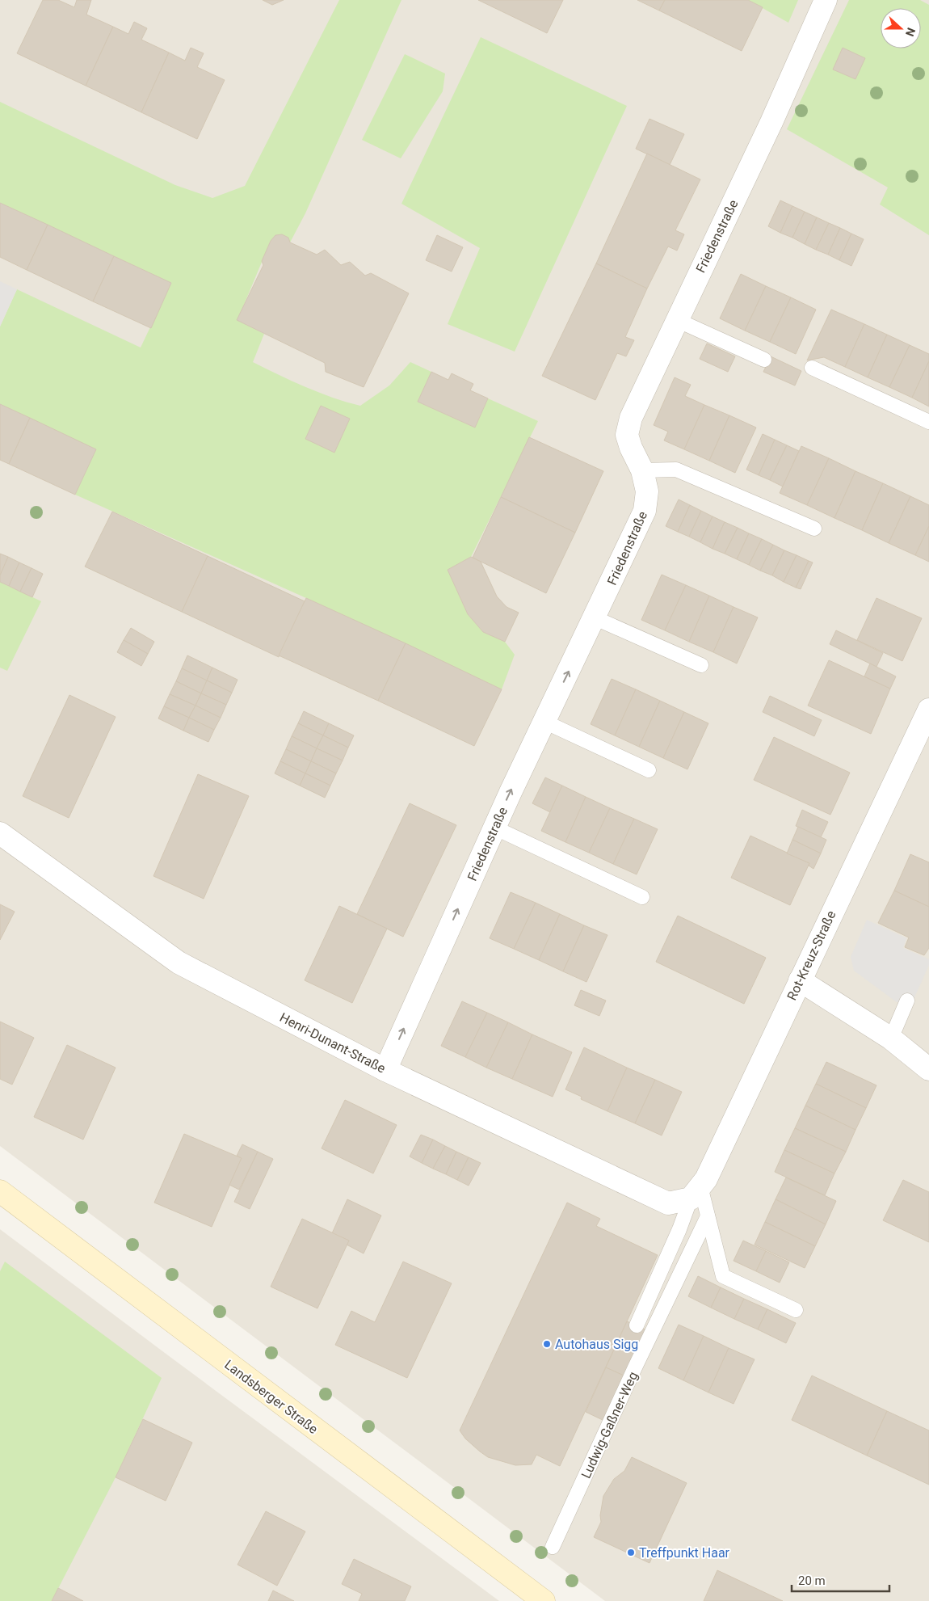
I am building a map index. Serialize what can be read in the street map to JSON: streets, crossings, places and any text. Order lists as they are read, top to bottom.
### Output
{
  "streets": {
    "main road": ["Landsberger Straße"],
    "street": ["Friedenstraße", "Rot-Kreuz-Straße", "Henri-Dunant-Straße"],
    "lane": ["Ludwig-Gaßner-Weg"]
  },
  "crossings": [
    ["Friedenstraße", "Henri-Dunant-Straße"],
    ["Rot-Kreuz-Straße", "Henri-Dunant-Straße"]
  ],
  "one_way": ["Friedenstraße"],
  "places": ["Autohaus Sigg", "Treffpunkt Haar"],
  "scale_bar": "20 m",
  "north": "right"
}
